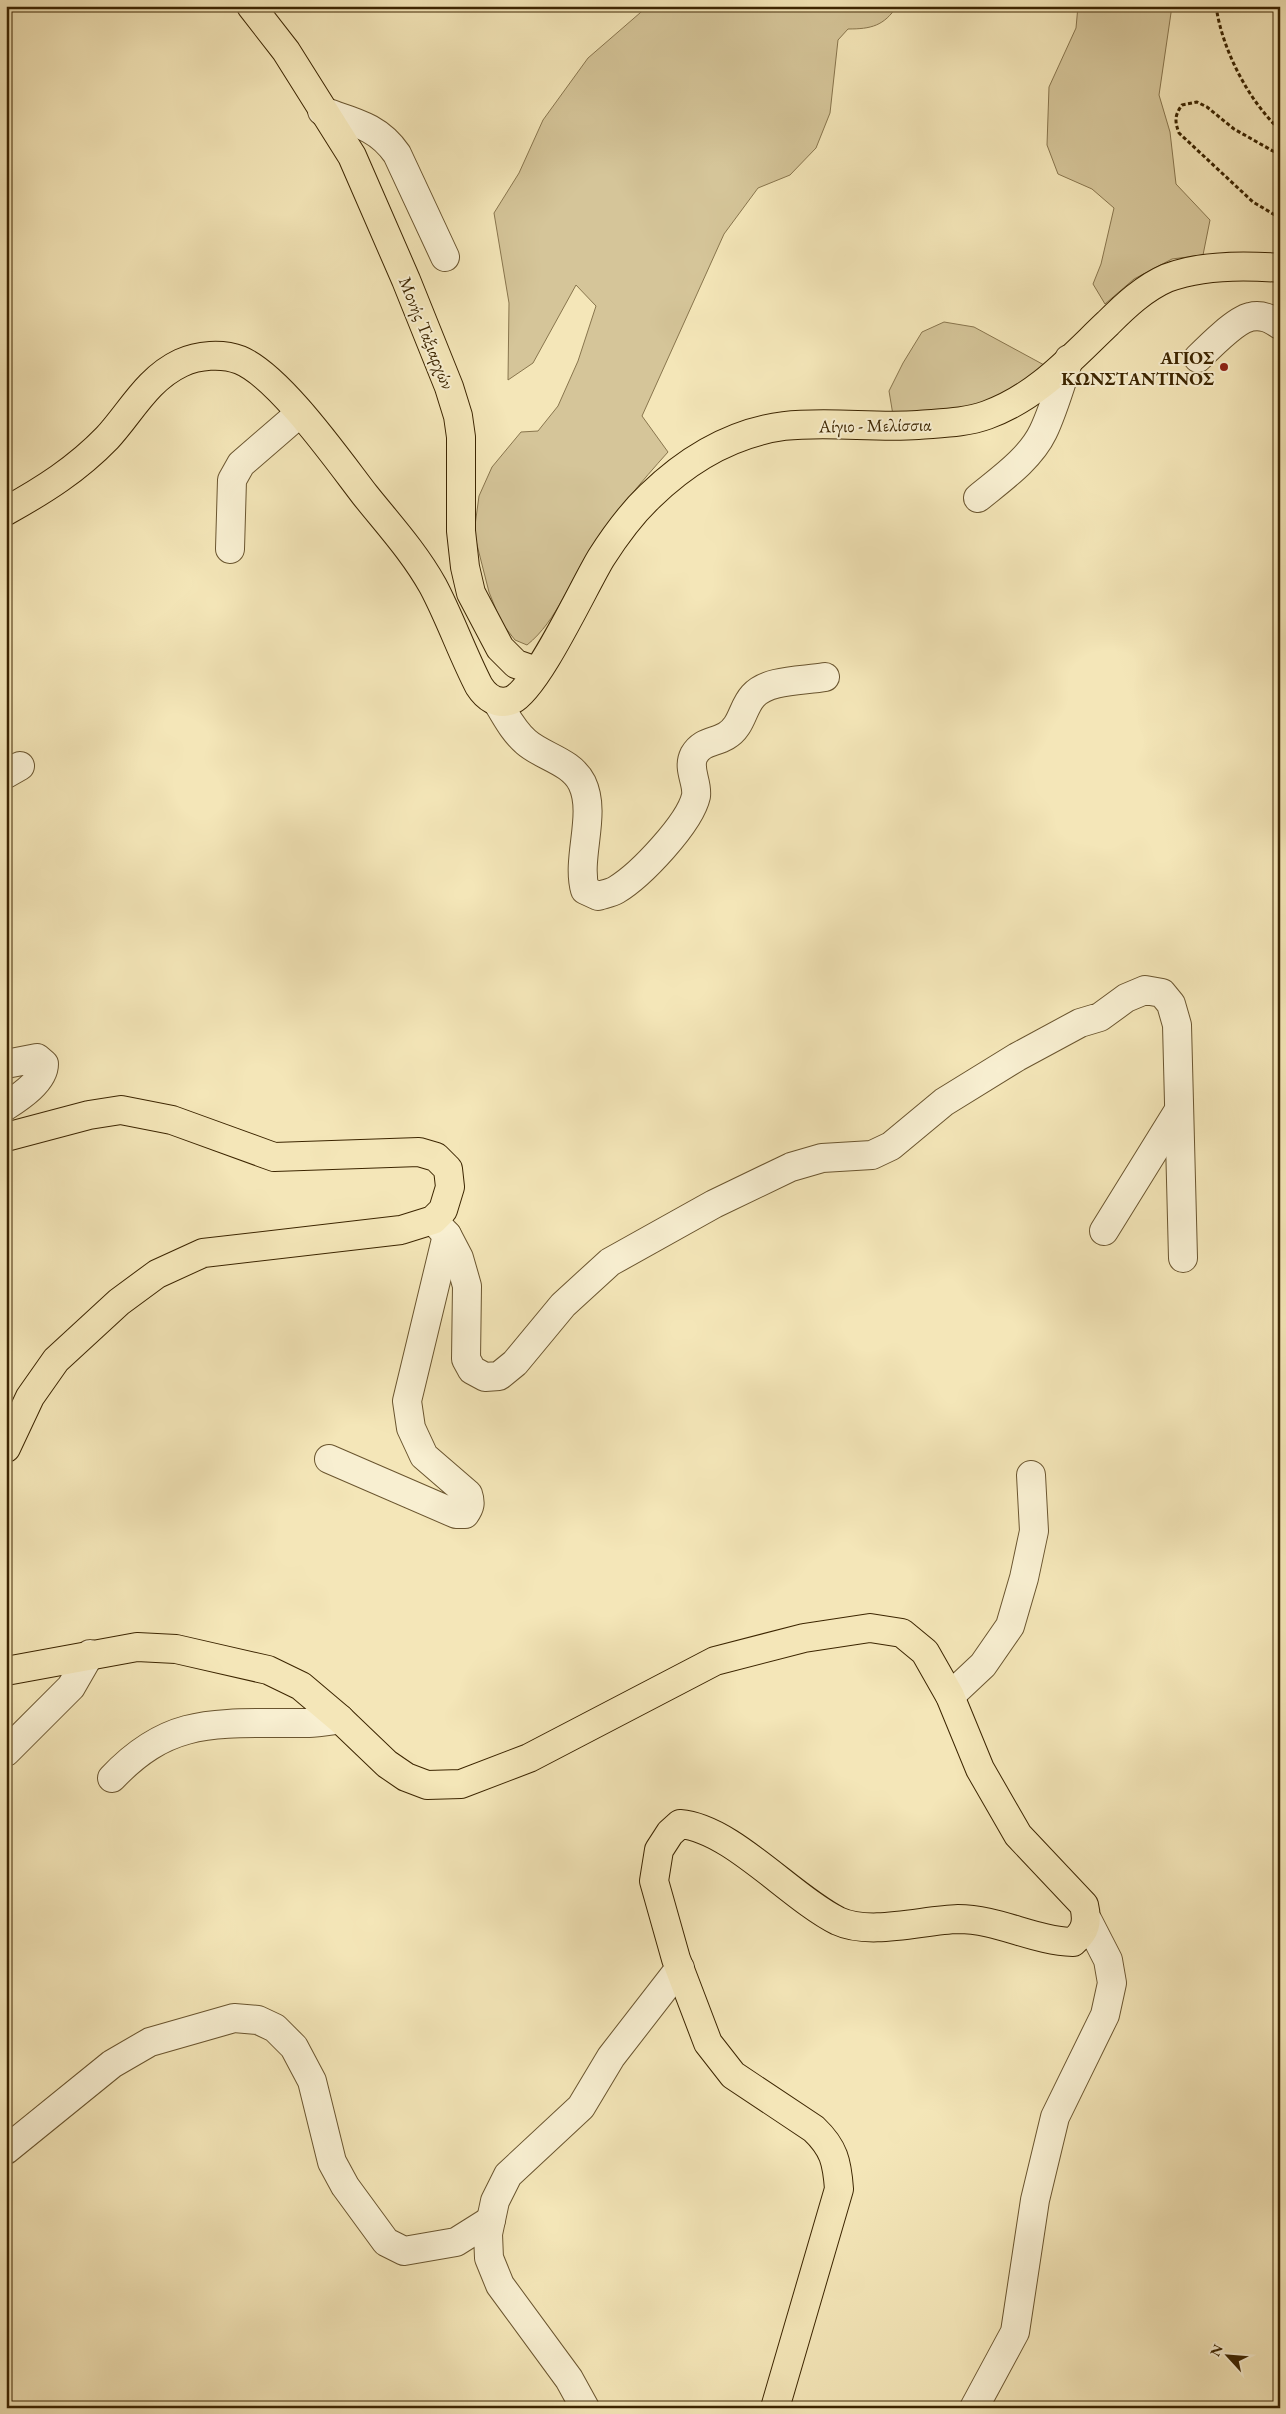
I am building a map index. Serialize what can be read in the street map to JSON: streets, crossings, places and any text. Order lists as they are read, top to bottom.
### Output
{
  "streets": {
    "main road": ["Μονής Ταξιαρχών", "Αίγιο - Μελίσσια"]
  },
  "crossings": [
    ["Μονής Ταξιαρχών", "Αίγιο - Μελίσσια"]
  ],
  "places": ["ΑΓΙΟΣ ΚΩΝΣΤΑΝΤΙΝΟΣ"],
  "north": "top left"
}
